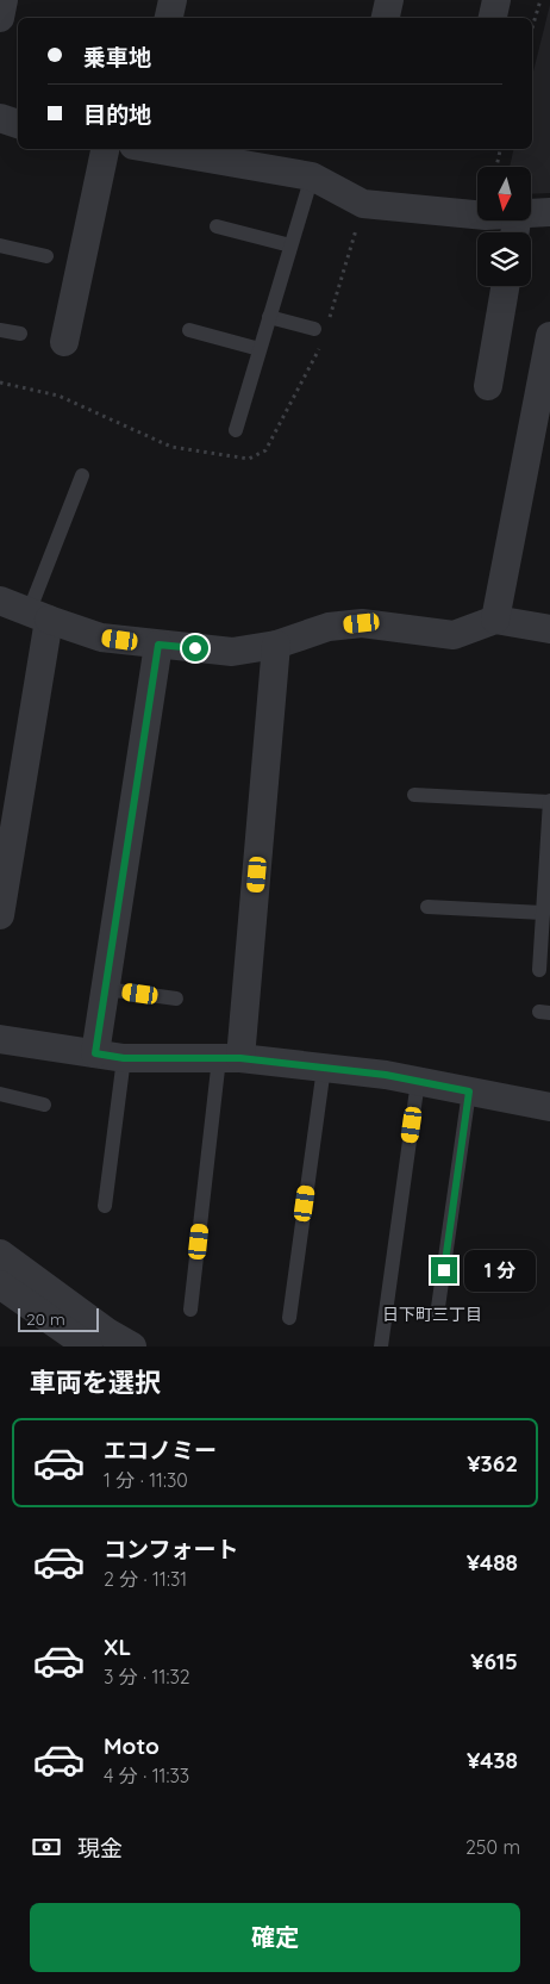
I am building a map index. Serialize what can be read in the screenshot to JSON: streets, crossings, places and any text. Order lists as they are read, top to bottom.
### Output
{
  "districts": ["日下町三丁目"],
  "scale_bar": "20 m",
  "north": "bottom",
  "page": {
    "banner": ["乗車地", "目的地"],
    "bubble": "1 分",
    "scale": "20 m",
    "heading": "車両を選択",
    "list": [
      {
        "name": "エコノミー",
        "note": "1 分 · 11:30",
        "value": "¥362"
      },
      {
        "name": "コンフォート",
        "note": "2 分 · 11:31",
        "value": "¥488"
      },
      {
        "name": "XL",
        "note": "3 分 · 11:32",
        "value": "¥615"
      },
      {
        "name": "Moto",
        "note": "4 分 · 11:33",
        "value": "¥438"
      }
    ],
    "pay": ["現金", "250 m"],
    "buttons": "確定"
  }
}
